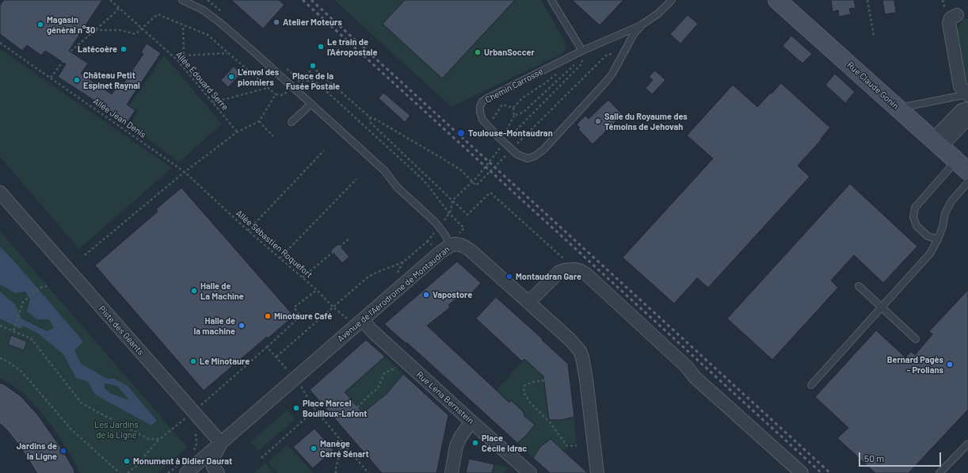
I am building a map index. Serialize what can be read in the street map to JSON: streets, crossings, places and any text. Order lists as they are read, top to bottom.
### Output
{
  "streets": {
    "street": [
      "Rue Claude Gonin",
      "Avenue de l'Aérodrome de Montaudran",
      "Piste des Géants",
      "Rue Léna Bernstein"
    ],
    "lane": ["Chemin Carrosse"],
    "path": ["Allée Édouard Serre", "Allée Jean Denis", "Allée Sébastien Roquefort"]
  },
  "crossings": [
    ["Allée Jean Denis", "Allée Sébastien Roquefort"],
    ["Allée Sébastien Roquefort", "Avenue de l'Aérodrome de Montaudran"],
    ["Allée Sébastien Roquefort", "Rue Léna Bernstein"],
    ["Avenue de l'Aérodrome de Montaudran", "Piste des Géants"],
    ["Avenue de l'Aérodrome de Montaudran", "Rue Léna Bernstein"]
  ],
  "parks": ["Les Jardins de la Ligne"],
  "places": [
    "Atelier Moteurs",
    "Magasin général n°30",
    "Le train de l'Aéropostale",
    "Latécoère",
    "UrbanSoccer",
    "Place de la Fusée Postale",
    "L'envol des pionniers",
    "Château Petit Espinet Raynal",
    "Salle du Royaume des Témoins de Jehovah",
    "Toulouse-Montaudran",
    "Montaudran Gare",
    "Halle de La Machine",
    "Vapostore",
    "Minotaure Café",
    "Halle de la machine",
    "Le Minotaure",
    "Bernard Pagès - Prolians",
    "Place Marcel Bouilloux-Lafont",
    "Place Cécile Idrac",
    "Manège Carré Sénart",
    "Jardins de la Ligne",
    "Monument à Didier Daurat"
  ],
  "scale_bar": "50 m"
}
